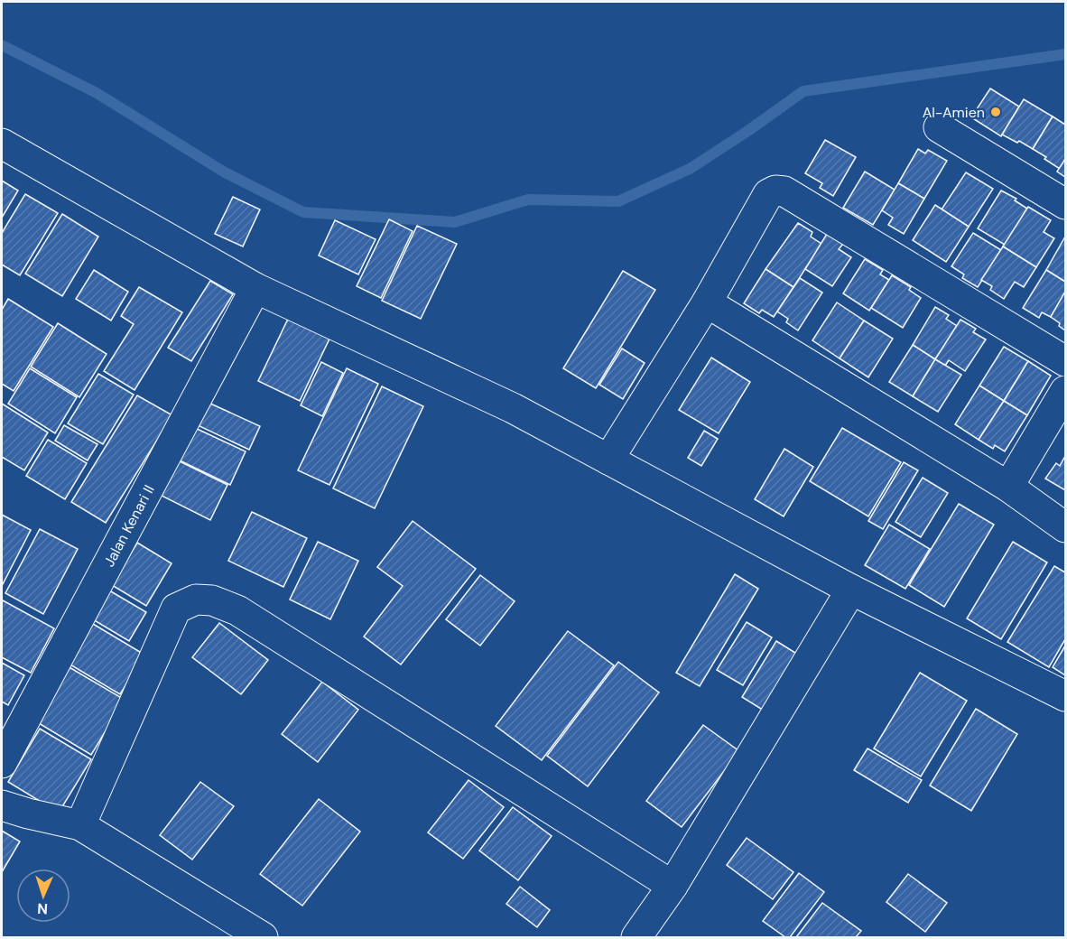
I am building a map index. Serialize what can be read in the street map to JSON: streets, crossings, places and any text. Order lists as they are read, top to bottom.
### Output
{
  "streets": {
    "street": ["Jalan Kenari II"]
  },
  "places": ["Al-Amien"],
  "north": "bottom"
}
